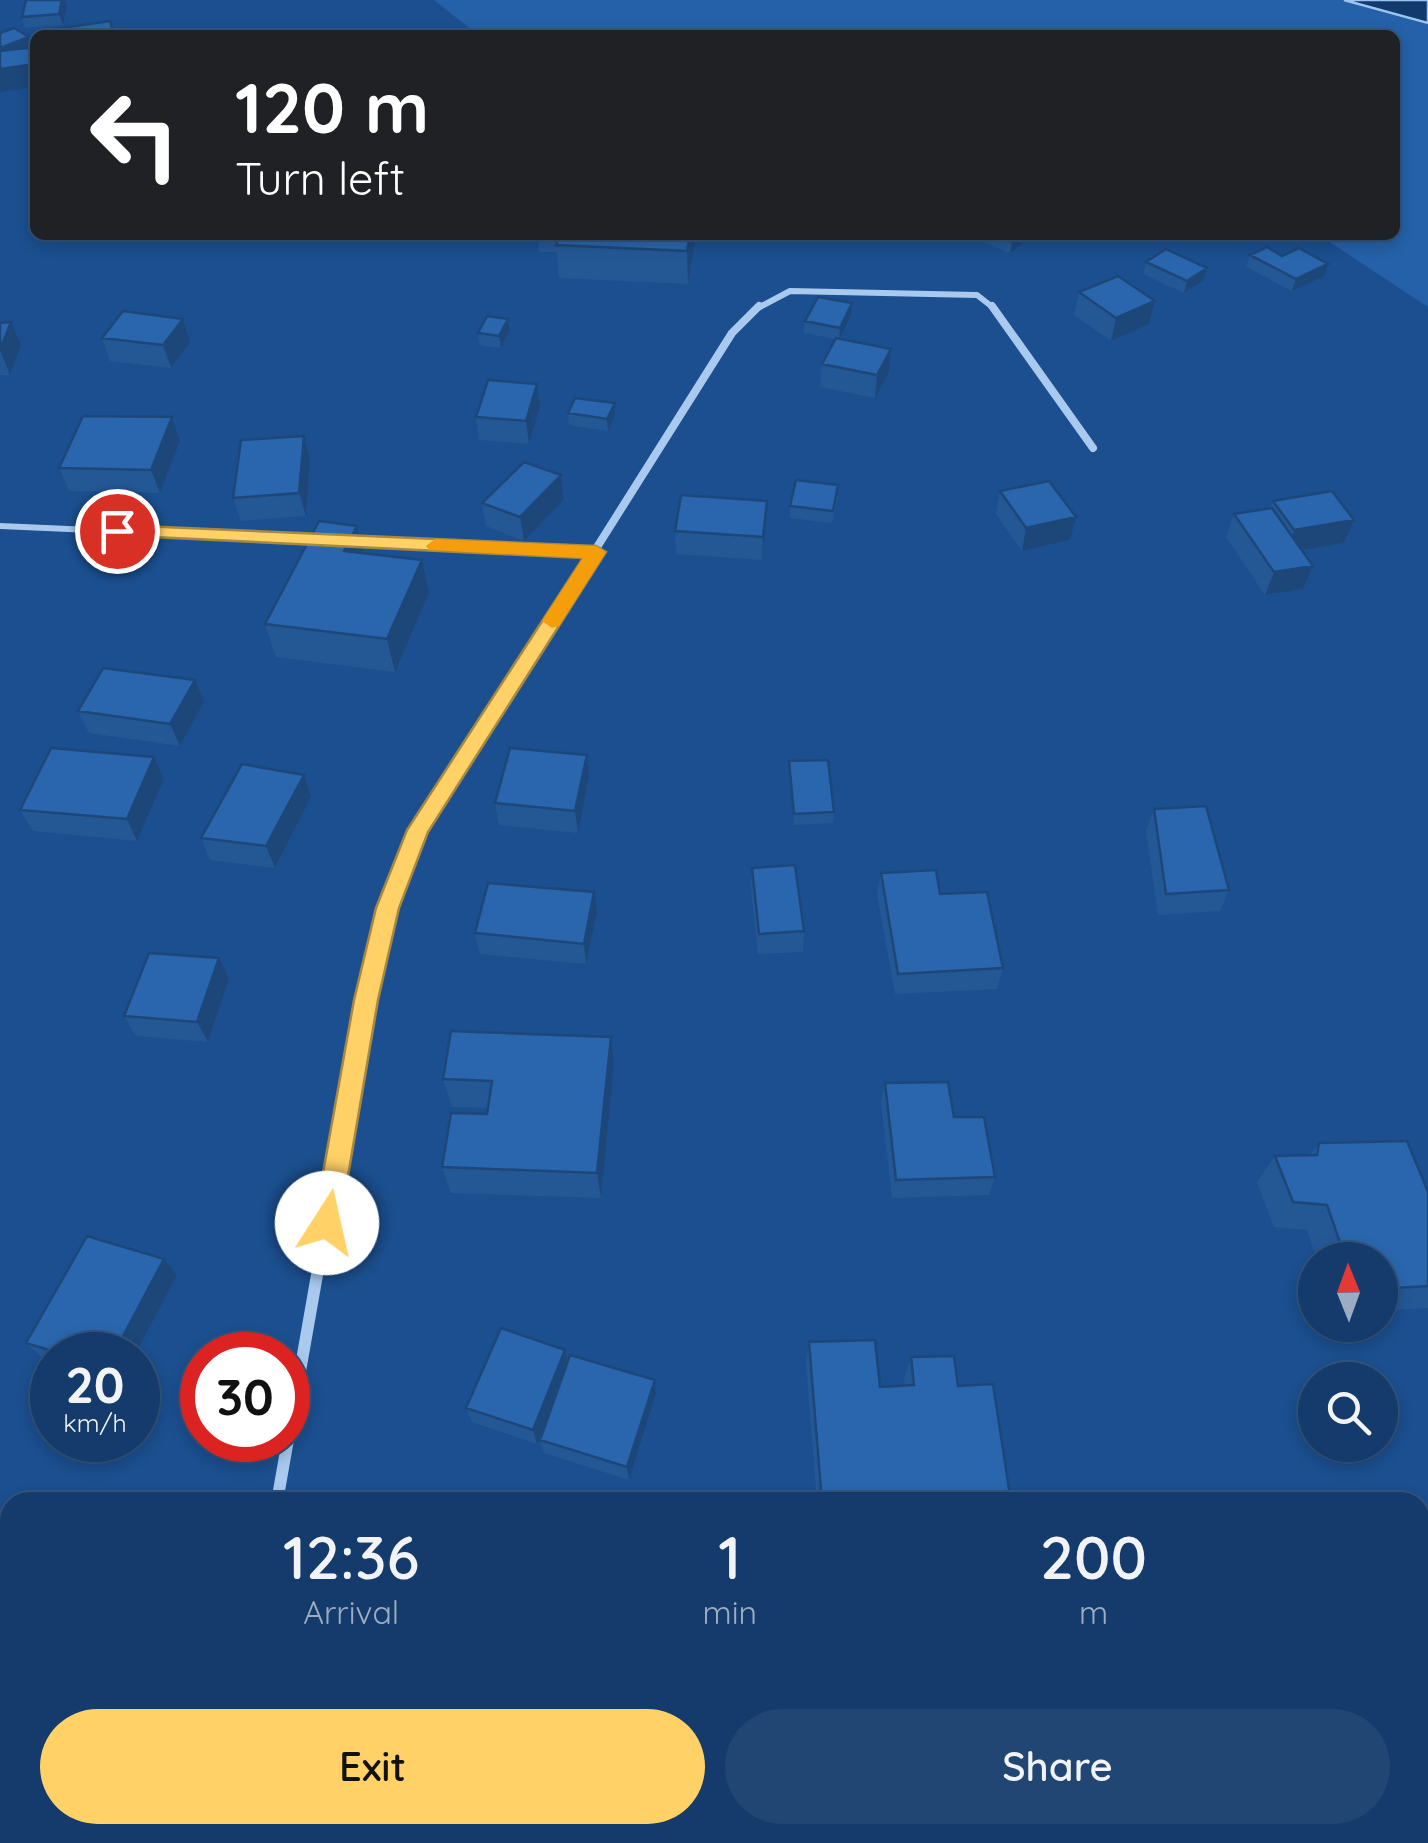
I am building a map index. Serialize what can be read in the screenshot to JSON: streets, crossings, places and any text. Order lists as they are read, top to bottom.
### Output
{
  "north": "top",
  "page": {
    "turn": ["120 m", "Turn left"],
    "speed": "20 km/h",
    "limit": "30",
    "eta": [
      "12:36",
      "Arrival",
      "1",
      "min",
      "200",
      "m"
    ],
    "buttons": ["Exit", "Share"]
  }
}
